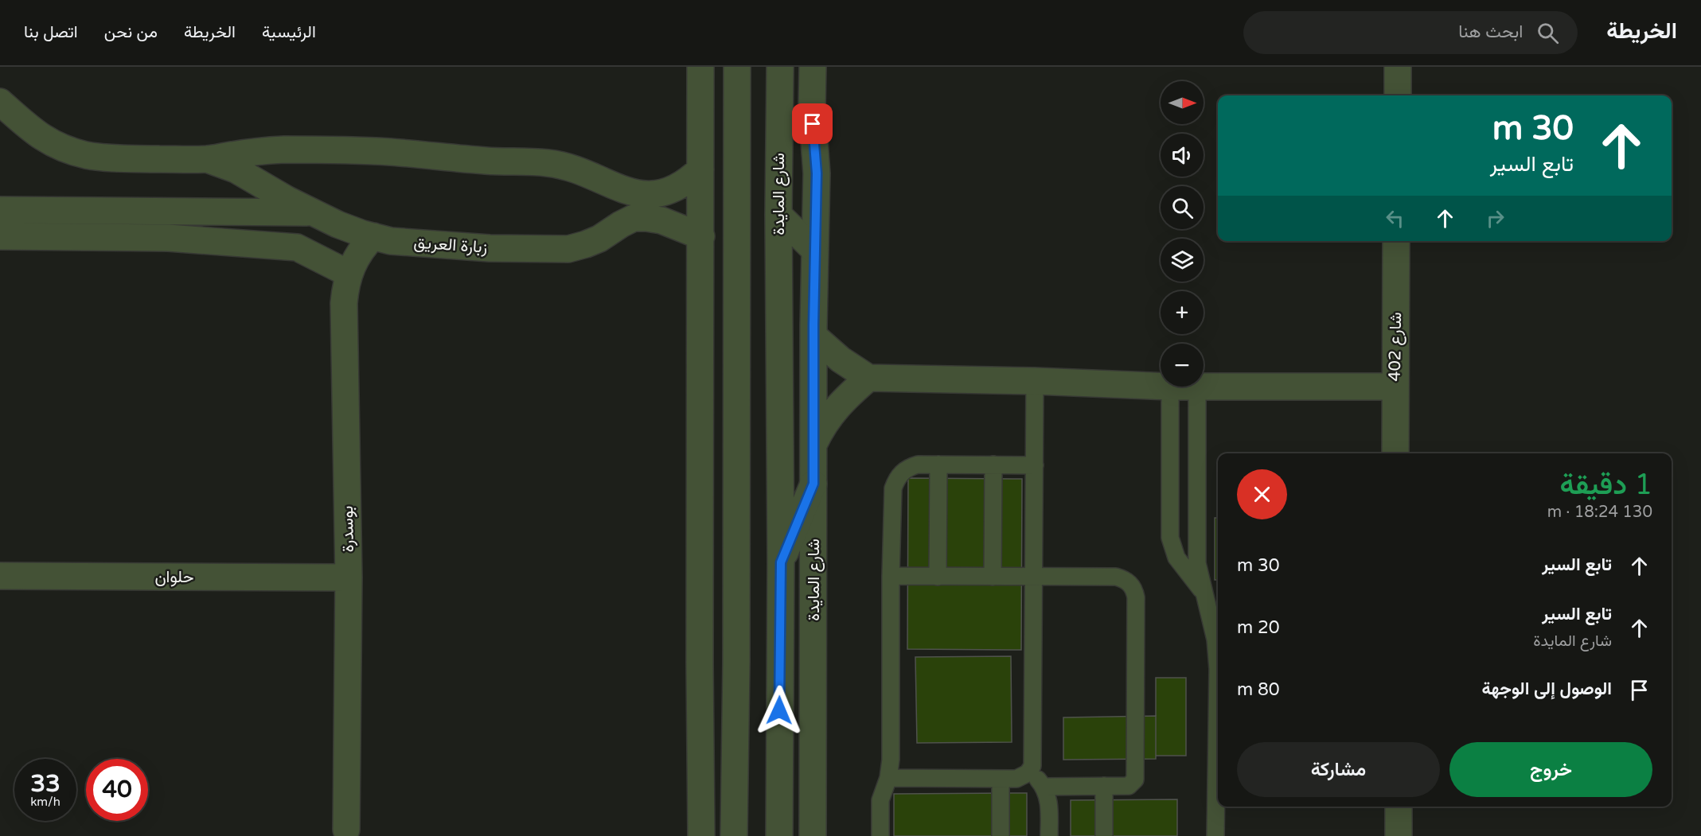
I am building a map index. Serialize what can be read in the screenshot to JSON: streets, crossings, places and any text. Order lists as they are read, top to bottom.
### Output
{
  "streets": {
    "street": [
      "شارع المايدة",
      "زبارة العريق",
      "شارع 402",
      "بوسدرة",
      "حلوان"
    ]
  },
  "crossings": [
    ["زبارة العريق", "بوسدرة"],
    ["بوسدرة", "حلوان"]
  ],
  "north": "right",
  "page": {
    "header": "الخريطة",
    "search": "ابحث هنا",
    "nav": [
      "الرئيسية",
      "الخريطة",
      "من نحن",
      "اتصل بنا"
    ],
    "map_buttons": ["+", "−"],
    "turn": ["30 m", "تابع السير"],
    "heading": ["1 دقيقة", "130 m · 18:24"],
    "list": [
      {
        "name": "تابع السير",
        "value": "30 m"
      },
      {
        "name": "تابع السير",
        "note": "شارع المايدة",
        "value": "20 m"
      },
      {
        "name": "الوصول إلى الوجهة",
        "value": "80 m"
      }
    ],
    "buttons": ["خروج", "مشاركة"],
    "speed": "33 km/h",
    "limit": "40"
  }
}
